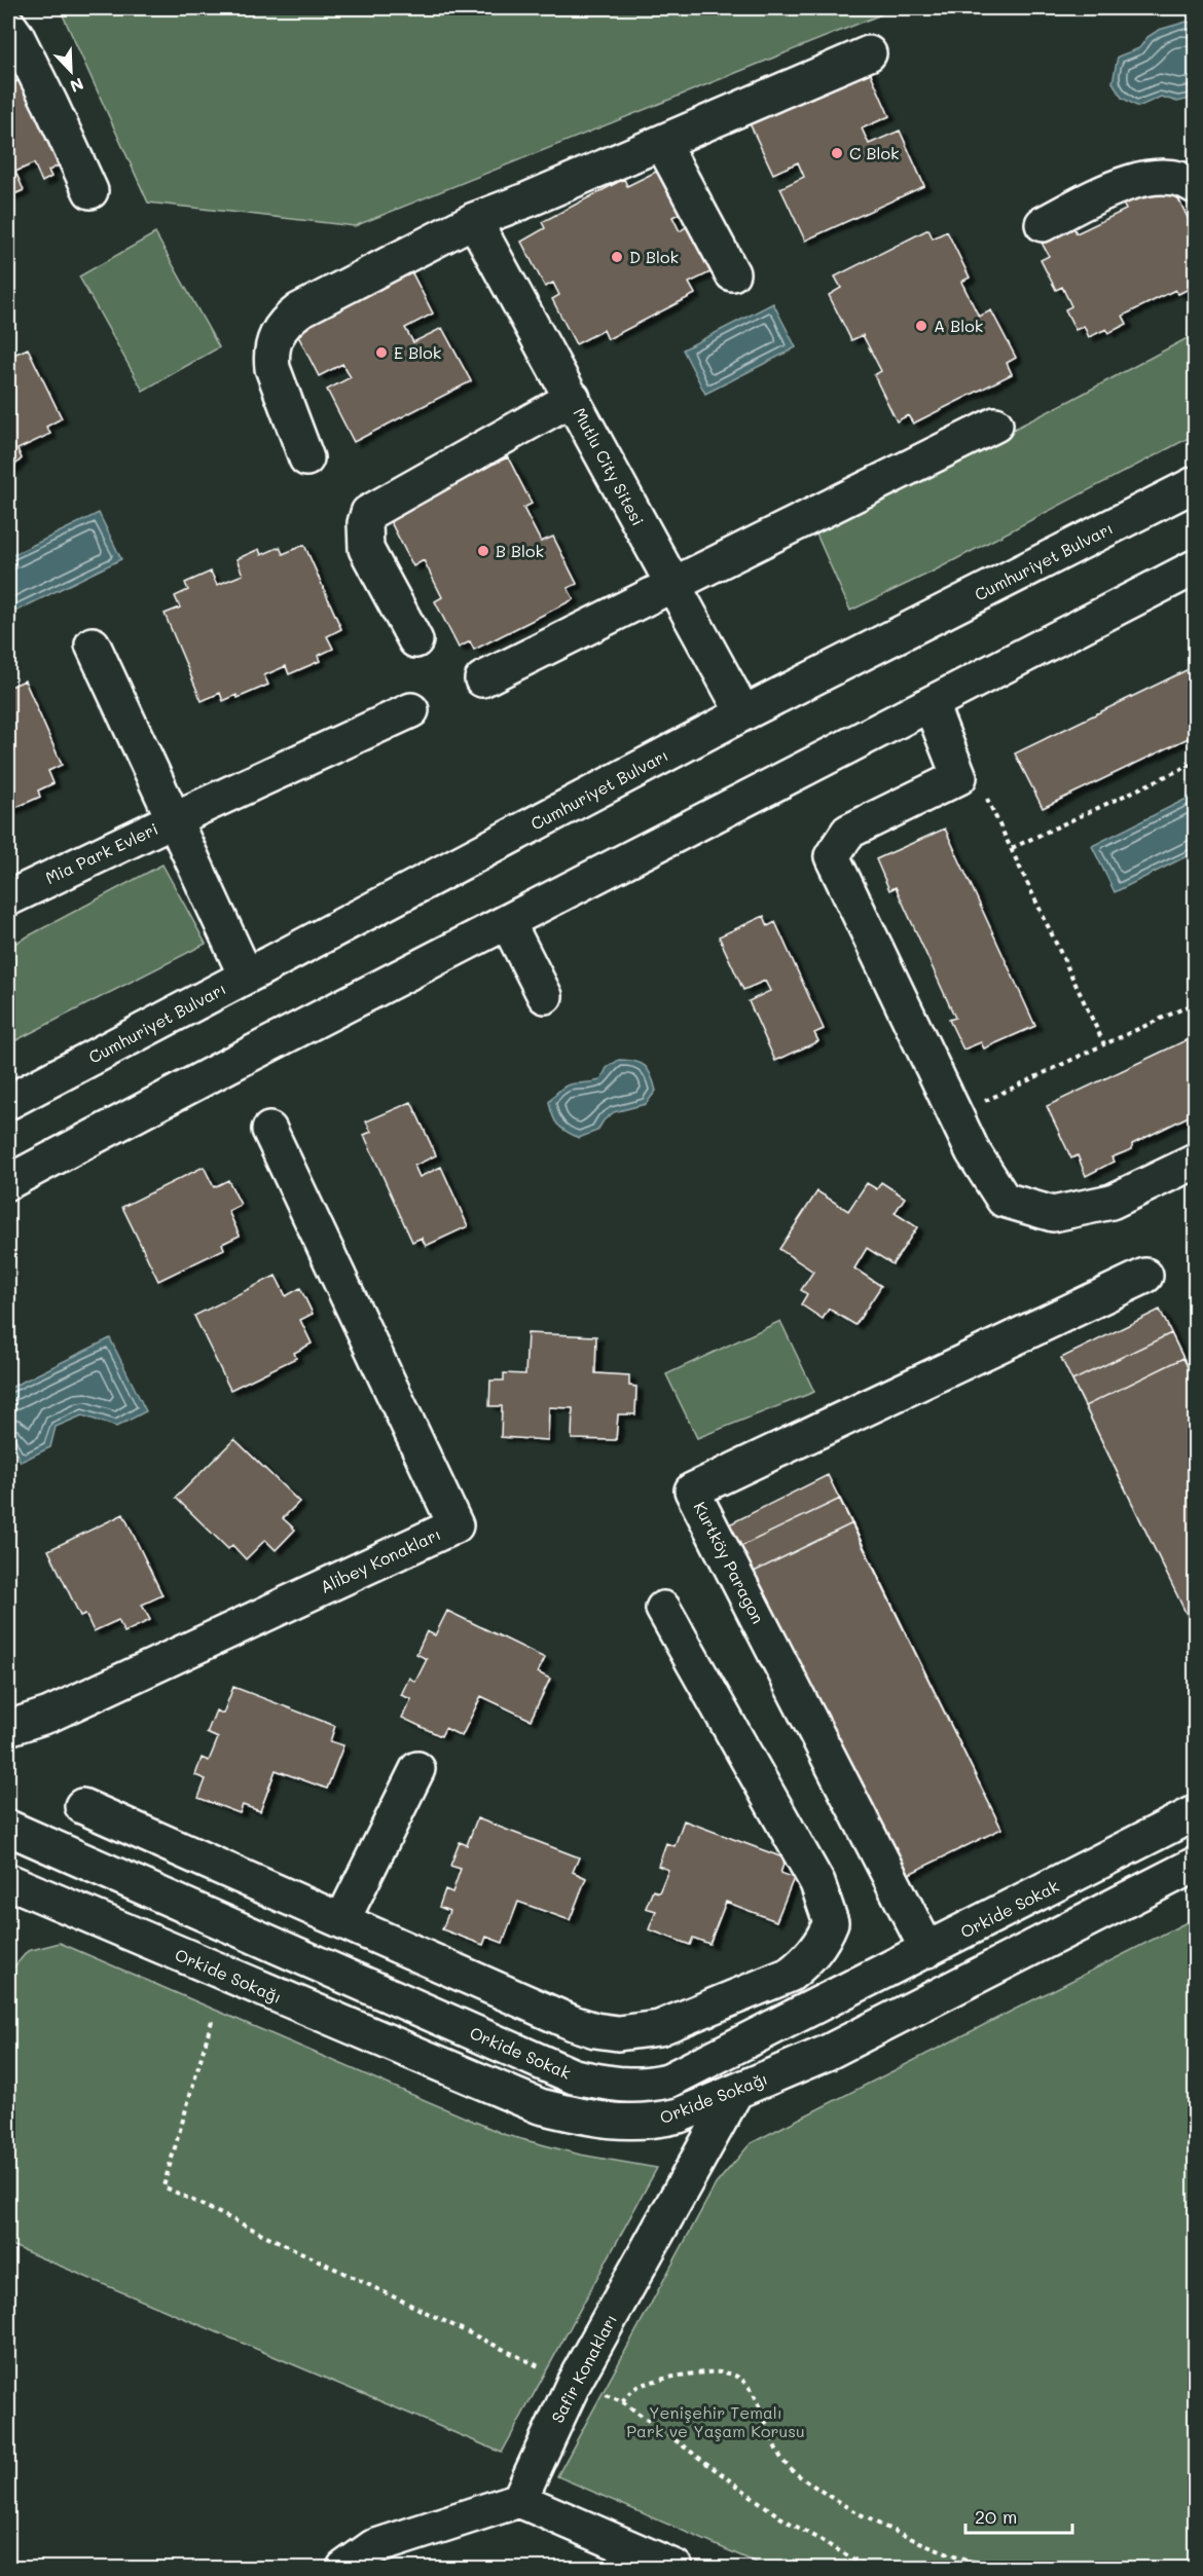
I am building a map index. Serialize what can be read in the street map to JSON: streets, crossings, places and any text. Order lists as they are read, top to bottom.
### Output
{
  "streets": {
    "street": [
      "Mutlu City Sitesi",
      "Cumhuriyet Bulvarı",
      "Mia Park Evleri",
      "Alibey Konakları",
      "Kurtköy Paragon",
      "Orkide Sokak",
      "Orkide Sokağı",
      "Safir Konakları"
    ]
  },
  "crossings": [
    ["Mutlu City Sitesi", "Cumhuriyet Bulvarı"],
    ["Cumhuriyet Bulvarı", "Mia Park Evleri"],
    ["Kurtköy Paragon", "Orkide Sokak"],
    ["Orkide Sokağı", "Safir Konakları"]
  ],
  "parks": ["Yenişehir Temalı Park ve Yaşam Korusu"],
  "places": [
    "C Blok",
    "D Blok",
    "A Blok",
    "E Blok",
    "B Blok"
  ],
  "scale_bar": "20 m",
  "north": "bottom right"
}
